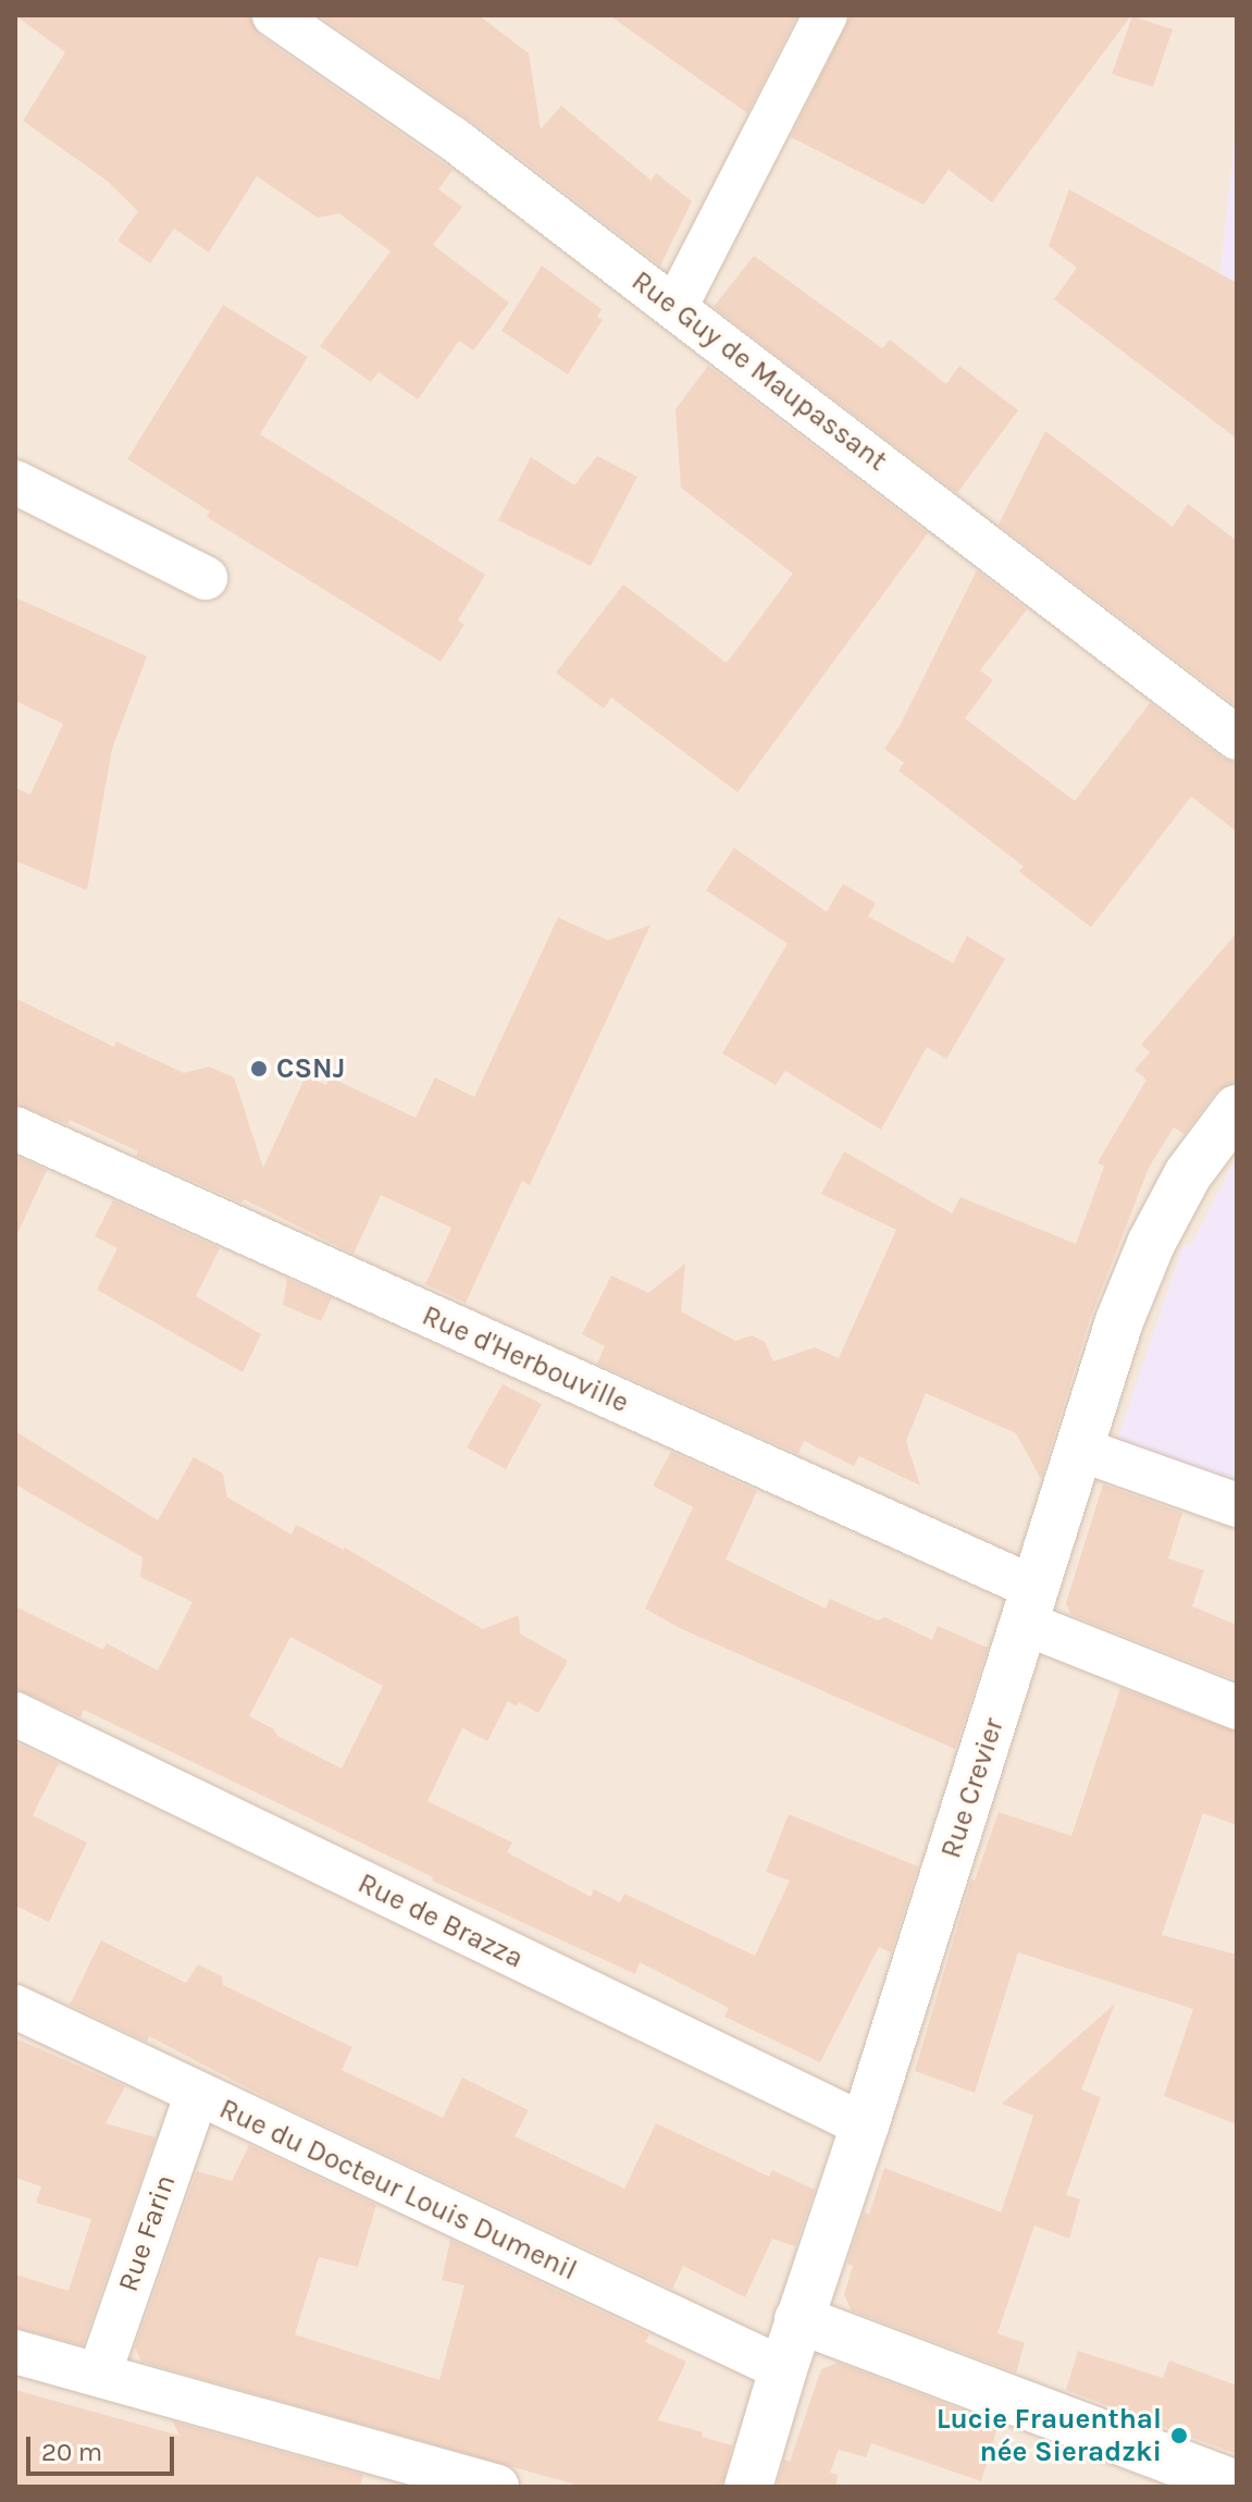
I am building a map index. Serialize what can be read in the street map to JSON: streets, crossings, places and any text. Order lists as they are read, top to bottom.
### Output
{
  "streets": {
    "street": [
      "Rue Guy de Maupassant",
      "Rue d'Herbouville",
      "Rue Crevier",
      "Rue de Brazza",
      "Rue du Docteur Louis Dumenil",
      "Rue Farin"
    ]
  },
  "crossings": [
    ["Rue d'Herbouville", "Rue Crevier"],
    ["Rue Crevier", "Rue de Brazza"],
    ["Rue Crevier", "Rue du Docteur Louis Dumenil"],
    ["Rue du Docteur Louis Dumenil", "Rue Farin"]
  ],
  "places": ["CSNJ", "Lucie Frauenthal née Sieradzki"],
  "scale_bar": "20 m"
}
